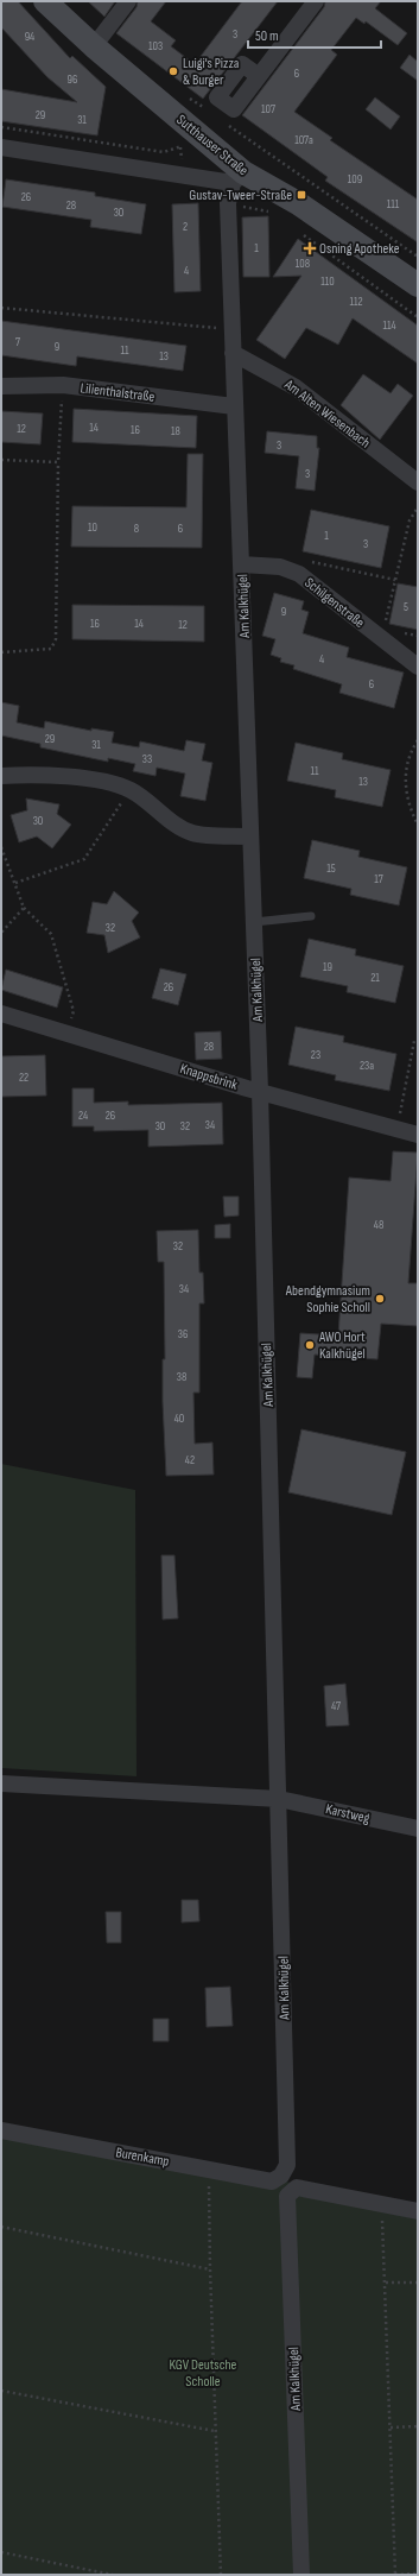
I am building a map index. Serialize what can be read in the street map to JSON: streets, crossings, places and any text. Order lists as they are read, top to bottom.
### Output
{
  "streets": {
    "street": [
      "Sutthauser Straße",
      "Lilienthalstraße",
      "Am Alten Wiesenbach",
      "Schilgenstraße",
      "Am Kalkhügel",
      "Knappsbrink",
      "Karstweg",
      "Burenkamp"
    ]
  },
  "crossings": [
    ["Sutthauser Straße", "Am Kalkhügel"],
    ["Lilienthalstraße", "Am Kalkhügel"],
    ["Am Alten Wiesenbach", "Am Kalkhügel"],
    ["Schilgenstraße", "Am Kalkhügel"],
    ["Am Kalkhügel", "Knappsbrink"],
    ["Am Kalkhügel", "Karstweg"],
    ["Am Kalkhügel", "Burenkamp"]
  ],
  "parks": ["KGV Deutsche Scholle"],
  "places": {
    "other": ["Luigi's Pizza & Burger", "Abendgymnasium Sophie Scholl", "AWO Hort Kalkhügel"],
    "transit": ["Gustav-Tweer-Straße"],
    "health": ["Osning Apotheke"]
  },
  "house_numbers": [
    "3",
    "94",
    "103",
    "6",
    "96",
    "107",
    "29",
    "31",
    "107a",
    "109",
    "26",
    "111",
    "28",
    "30",
    "2",
    "1",
    "108",
    "4",
    "110",
    "112",
    "114",
    "7",
    "9",
    "11",
    "13",
    "14",
    "12",
    "16",
    "18",
    "3",
    "3",
    "10",
    "8",
    "6",
    "1",
    "3",
    "5",
    "9",
    "16",
    "14",
    "12",
    "4",
    "6",
    "29",
    "31",
    "33",
    "11",
    "13",
    "30",
    "15",
    "17",
    "32",
    "19",
    "21",
    "26",
    "28",
    "23",
    "23a",
    "22",
    "24",
    "26",
    "34",
    "30",
    "32",
    "48",
    "32",
    "34",
    "36",
    "38",
    "40",
    "42",
    "47"
  ],
  "scale_bar": "50 m"
}
